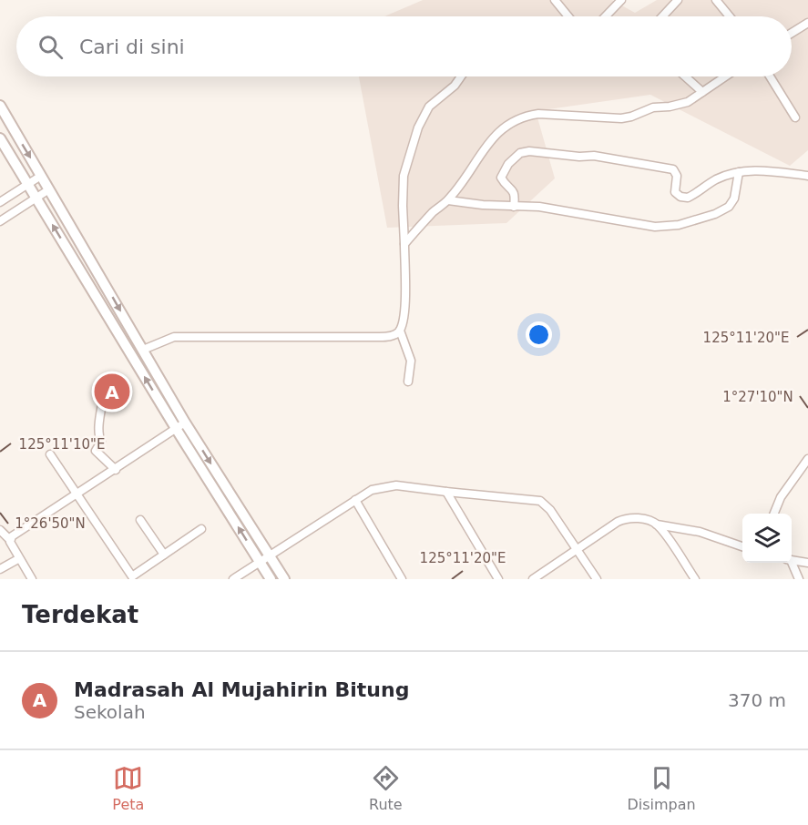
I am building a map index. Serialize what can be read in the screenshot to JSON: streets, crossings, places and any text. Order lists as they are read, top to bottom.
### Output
{
  "page": {
    "search": "Cari di sini",
    "pins": "A",
    "heading": "Terdekat",
    "list": [
      {
        "mark": "A",
        "name": "Madrasah Al Mujahirin Bitung",
        "note": "Sekolah",
        "value": "370 m"
      }
    ],
    "nav": ["Peta", "Rute", "Disimpan"]
  },
  "coordinates": [
    "125°11'20\"E",
    "1°27'10\"N",
    "125°11'10\"E",
    "1°26'50\"N"
  ]
}
